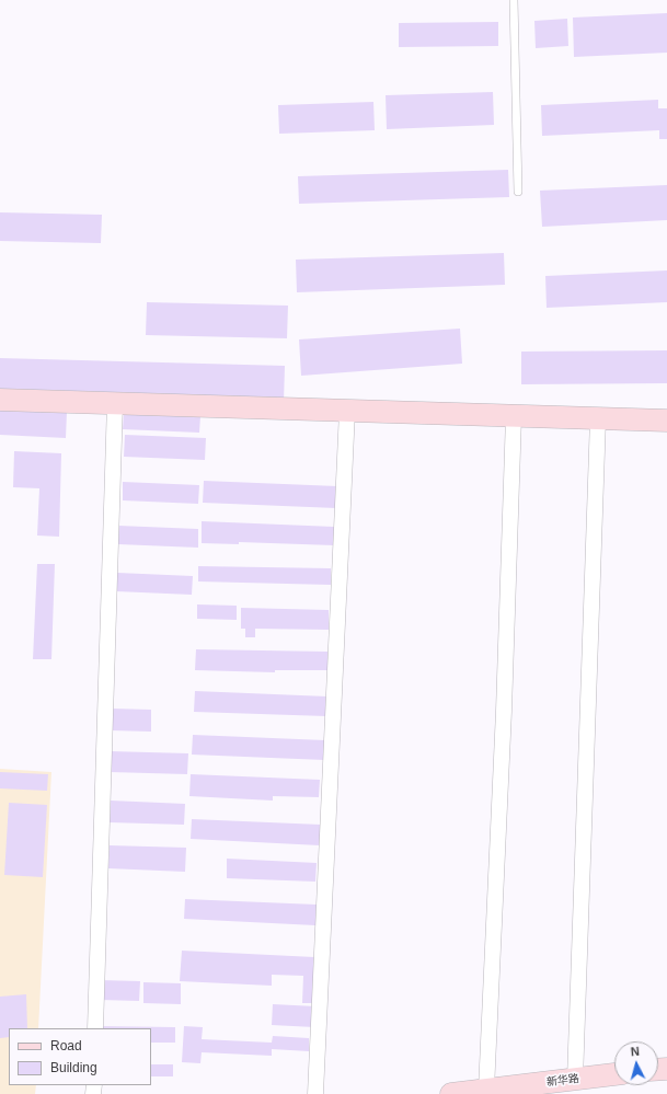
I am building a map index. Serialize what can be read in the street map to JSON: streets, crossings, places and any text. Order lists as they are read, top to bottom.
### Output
{
  "streets": {
    "street": ["新华路"]
  },
  "legend": ["Road", "Building"],
  "north": "top"
}
